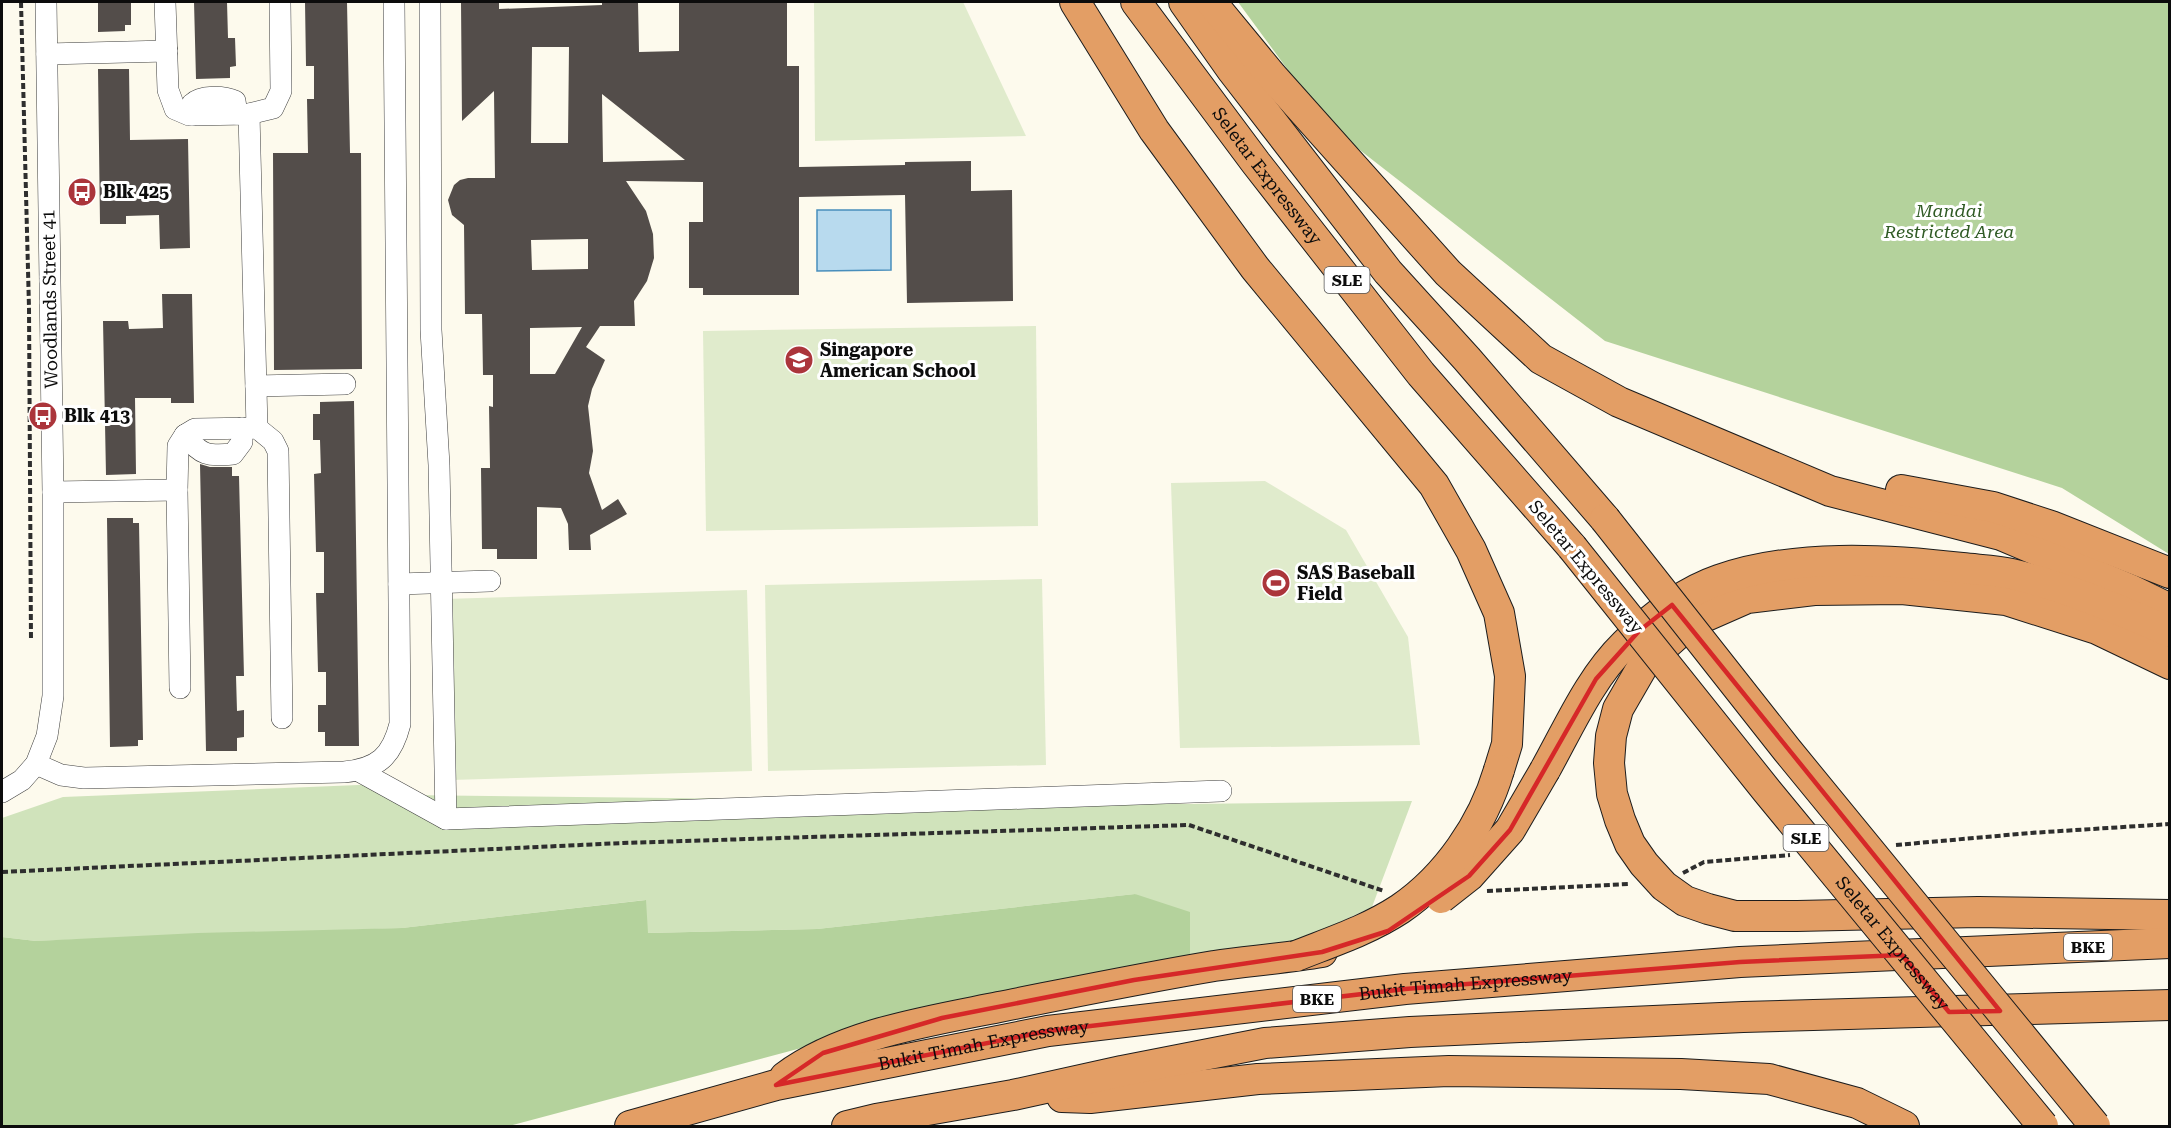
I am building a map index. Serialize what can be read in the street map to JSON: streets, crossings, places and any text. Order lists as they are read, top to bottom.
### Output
{
  "streets": {
    "highway": [
      "Seletar Expressway",
      "SLE",
      "BKE",
      "Bukit Timah Expressway"
    ],
    "street": ["Woodlands Street 41"]
  },
  "parks": ["Mandai Restricted Area"],
  "places": {
    "bus stop": ["Blk 425", "Blk 413"],
    "school or university": ["Singapore American School"],
    "sports": ["SAS Baseball Field"]
  }
}
